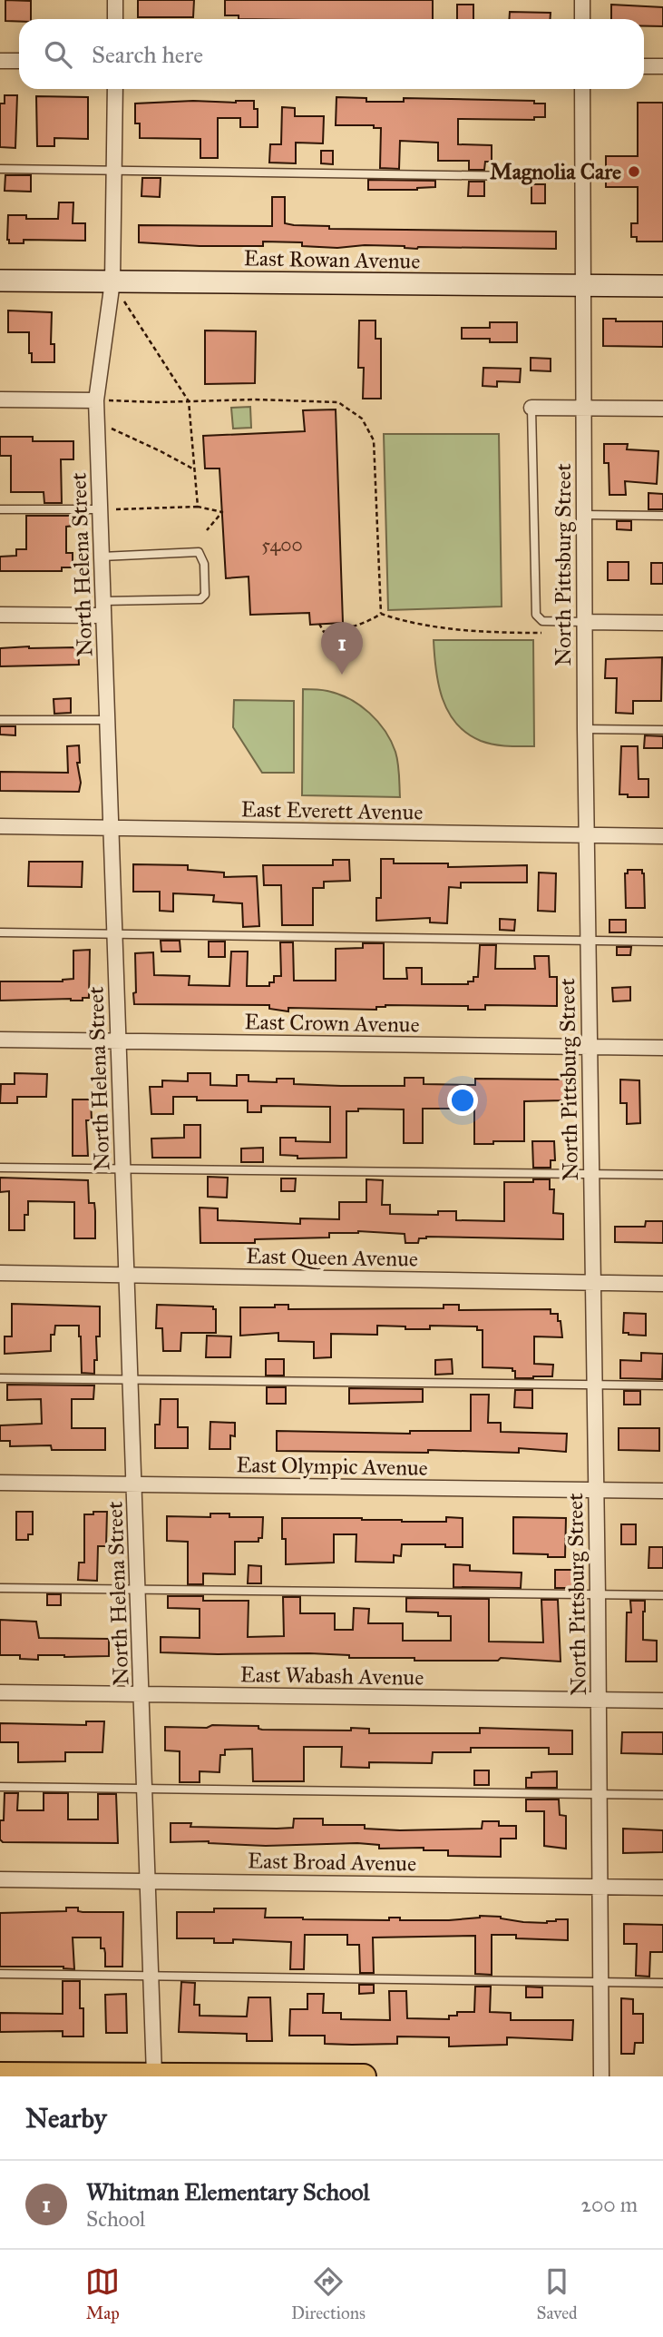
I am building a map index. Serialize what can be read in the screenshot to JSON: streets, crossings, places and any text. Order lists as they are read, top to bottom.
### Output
{
  "streets": {
    "street": [
      "East Rowan Avenue",
      "North Helena Street",
      "North Pittsburg Street",
      "East Everett Avenue",
      "East Crown Avenue",
      "East Queen Avenue",
      "East Olympic Avenue",
      "East Wabash Avenue",
      "East Broad Avenue"
    ]
  },
  "crossings": [
    ["East Rowan Avenue", "North Helena Street"],
    ["East Rowan Avenue", "North Pittsburg Street"],
    ["North Helena Street", "East Everett Avenue"],
    ["North Helena Street", "East Crown Avenue"],
    ["North Helena Street", "East Queen Avenue"],
    ["North Helena Street", "East Olympic Avenue"],
    ["North Helena Street", "East Wabash Avenue"],
    ["North Helena Street", "East Broad Avenue"],
    ["North Pittsburg Street", "East Everett Avenue"],
    ["North Pittsburg Street", "East Crown Avenue"],
    ["North Pittsburg Street", "East Queen Avenue"],
    ["North Pittsburg Street", "East Olympic Avenue"],
    ["North Pittsburg Street", "East Wabash Avenue"],
    ["North Pittsburg Street", "East Broad Avenue"]
  ],
  "places": ["Magnolia Care"],
  "house_numbers": ["5400"],
  "page": {
    "search": "Search here",
    "pins": "1",
    "heading": "Nearby",
    "list": [
      {
        "mark": "1",
        "name": "Whitman Elementary School",
        "note": "School",
        "value": "200 m"
      }
    ],
    "nav": ["Map", "Directions", "Saved"]
  }
}
